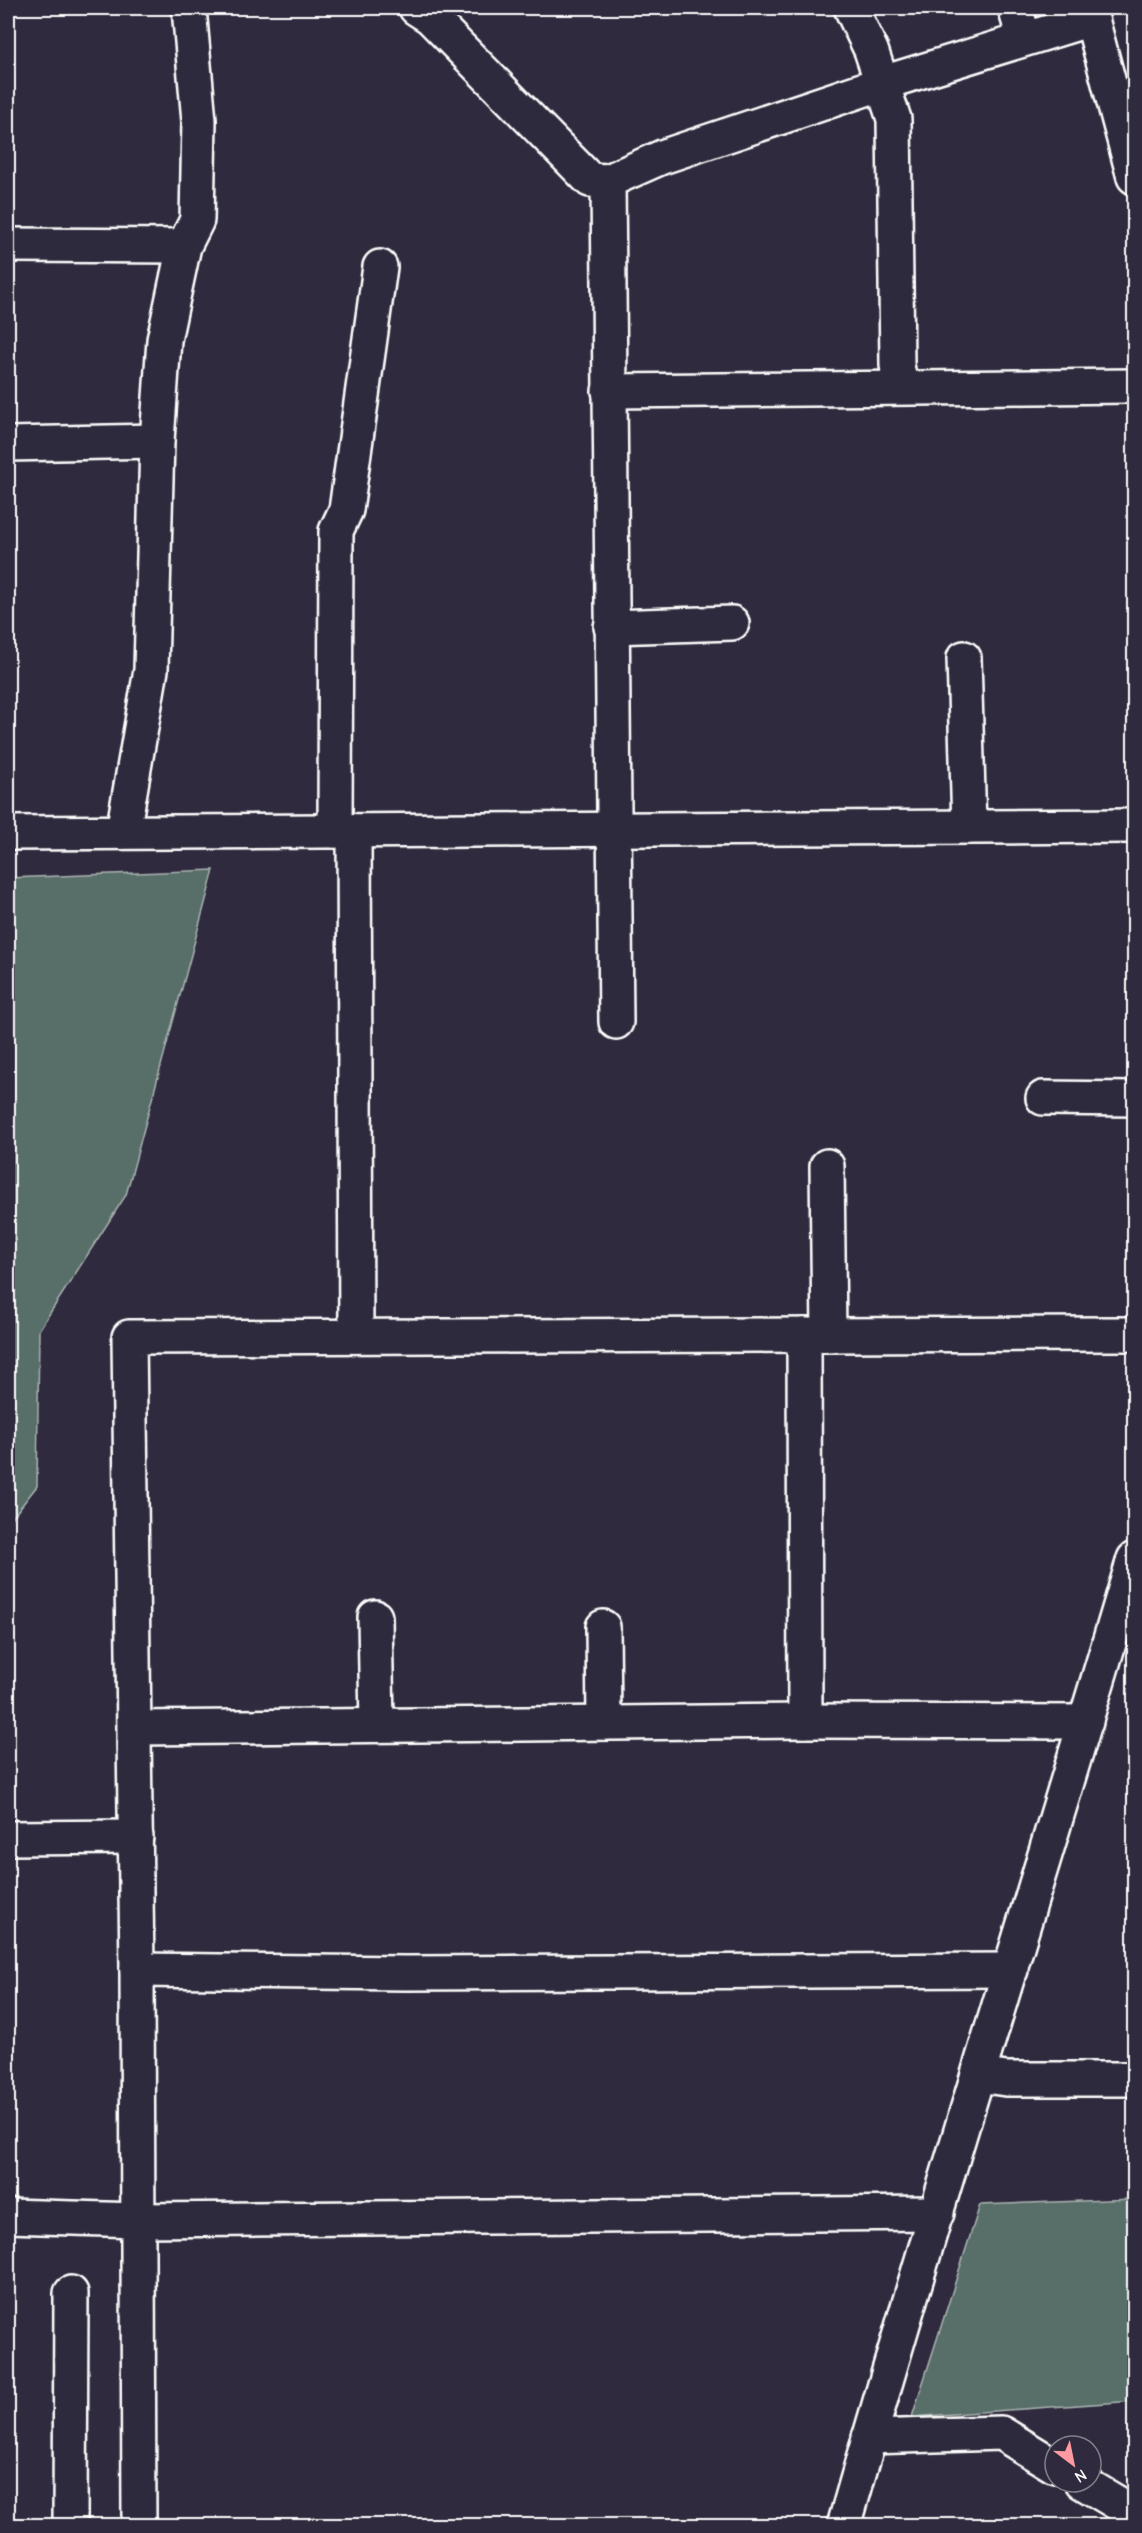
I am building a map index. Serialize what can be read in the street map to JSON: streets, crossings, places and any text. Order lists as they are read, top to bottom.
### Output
{
  "north": "bottom right"
}
